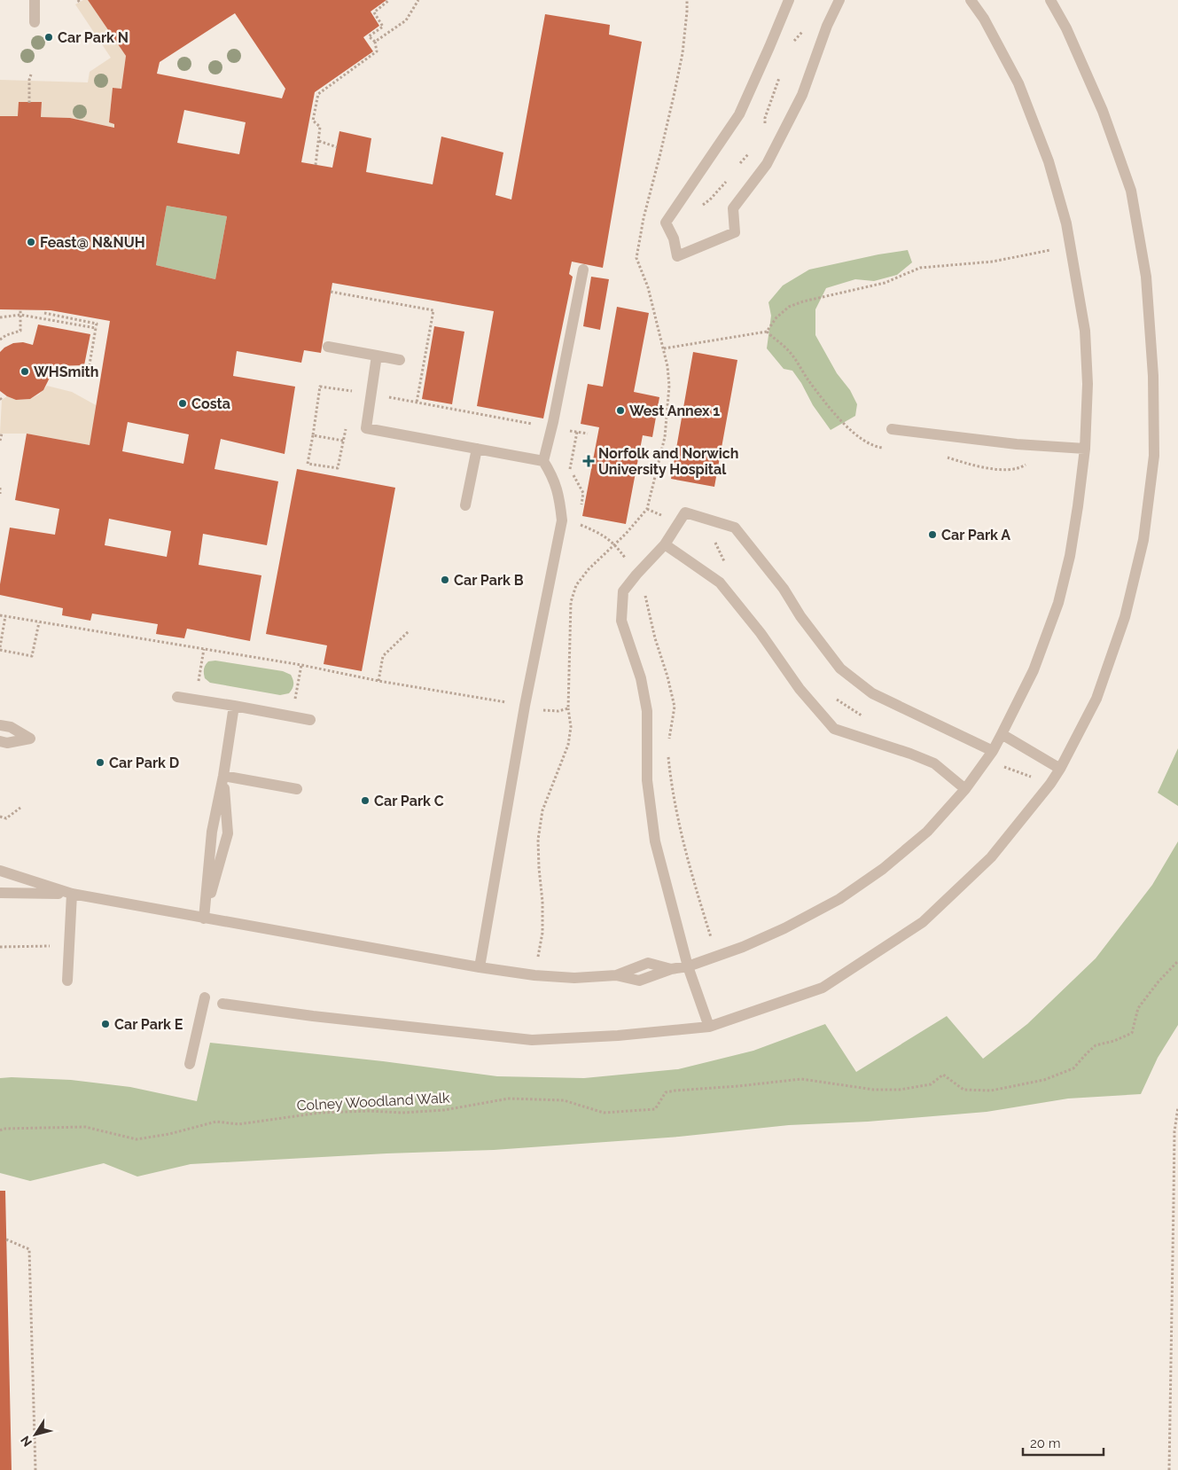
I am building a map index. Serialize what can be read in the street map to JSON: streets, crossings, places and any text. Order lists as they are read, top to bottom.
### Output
{
  "streets": {
    "path": ["Colney Woodland Walk"]
  },
  "places": {
    "other": [
      "Car Park N",
      "Feast@ N&NUH",
      "WHSmith",
      "Costa",
      "West Annex 1",
      "Car Park A",
      "Car Park B",
      "Car Park D",
      "Car Park C",
      "Car Park E"
    ],
    "health": ["Norfolk and Norwich University Hospital"]
  },
  "scale_bar": "20 m",
  "north": "bottom left"
}
